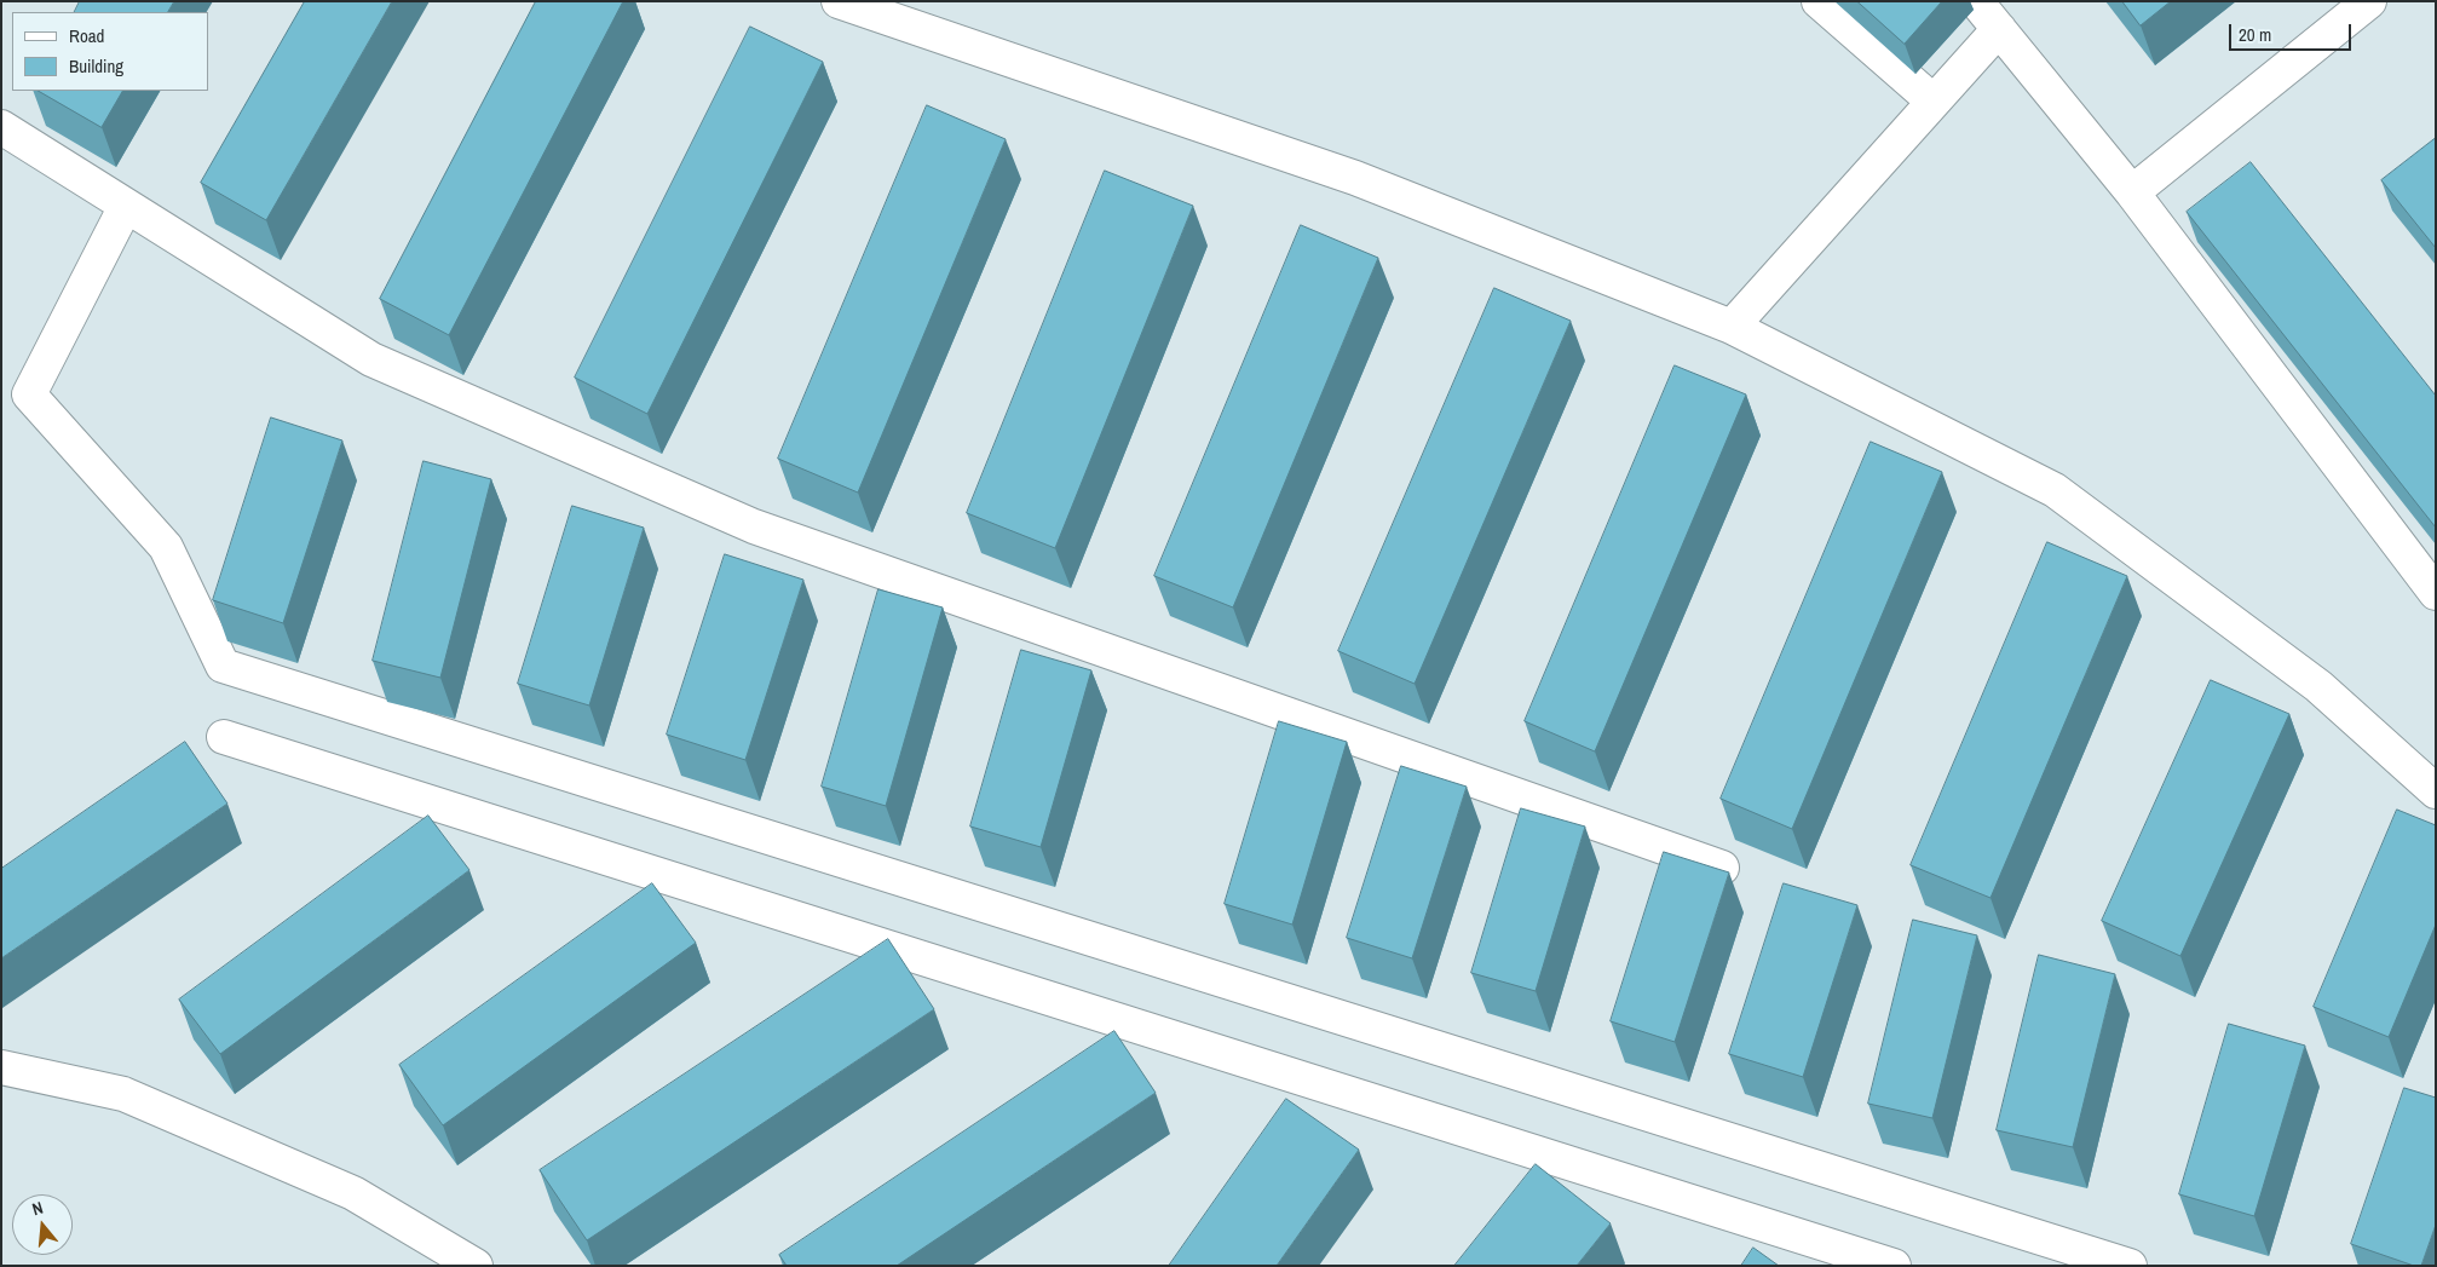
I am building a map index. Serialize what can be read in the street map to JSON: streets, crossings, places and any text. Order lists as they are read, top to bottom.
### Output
{
  "legend": ["Road", "Building"],
  "scale_bar": "20 m",
  "north": "top"
}
